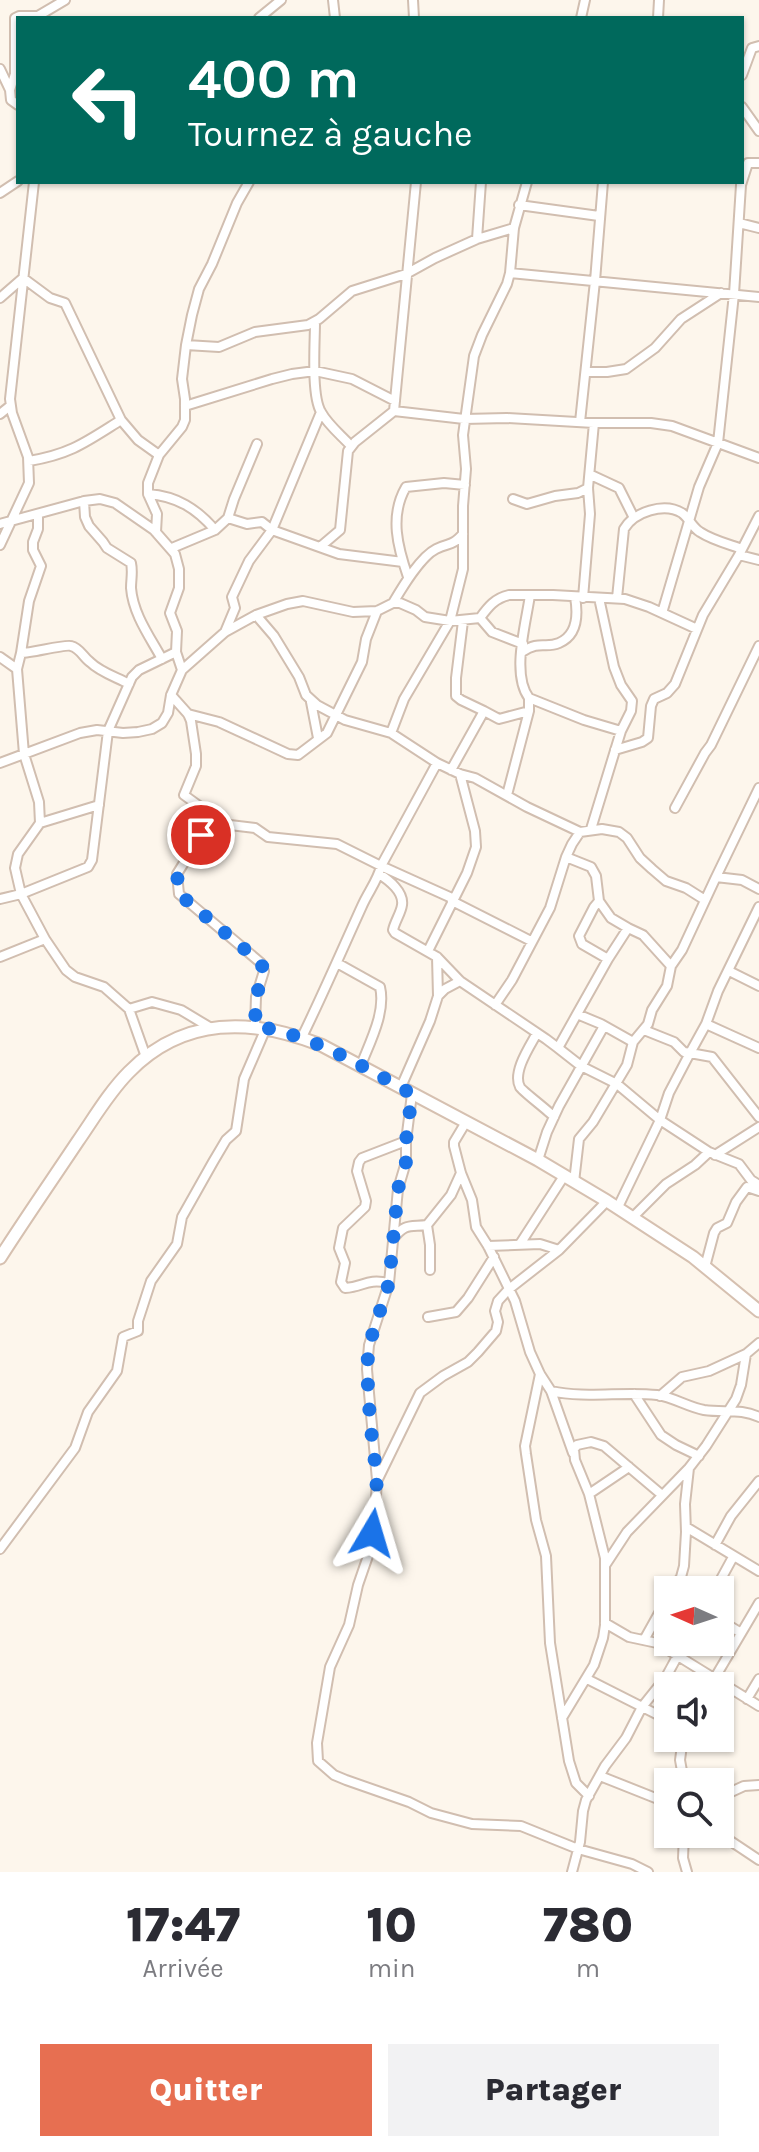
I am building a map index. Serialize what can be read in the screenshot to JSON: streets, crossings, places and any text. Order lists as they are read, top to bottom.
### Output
{
  "north": "left",
  "page": {
    "turn": ["400 m", "Tournez à gauche"],
    "eta": [
      "17:47",
      "Arrivée",
      "10",
      "min",
      "780",
      "m"
    ],
    "buttons": ["Quitter", "Partager"]
  }
}
